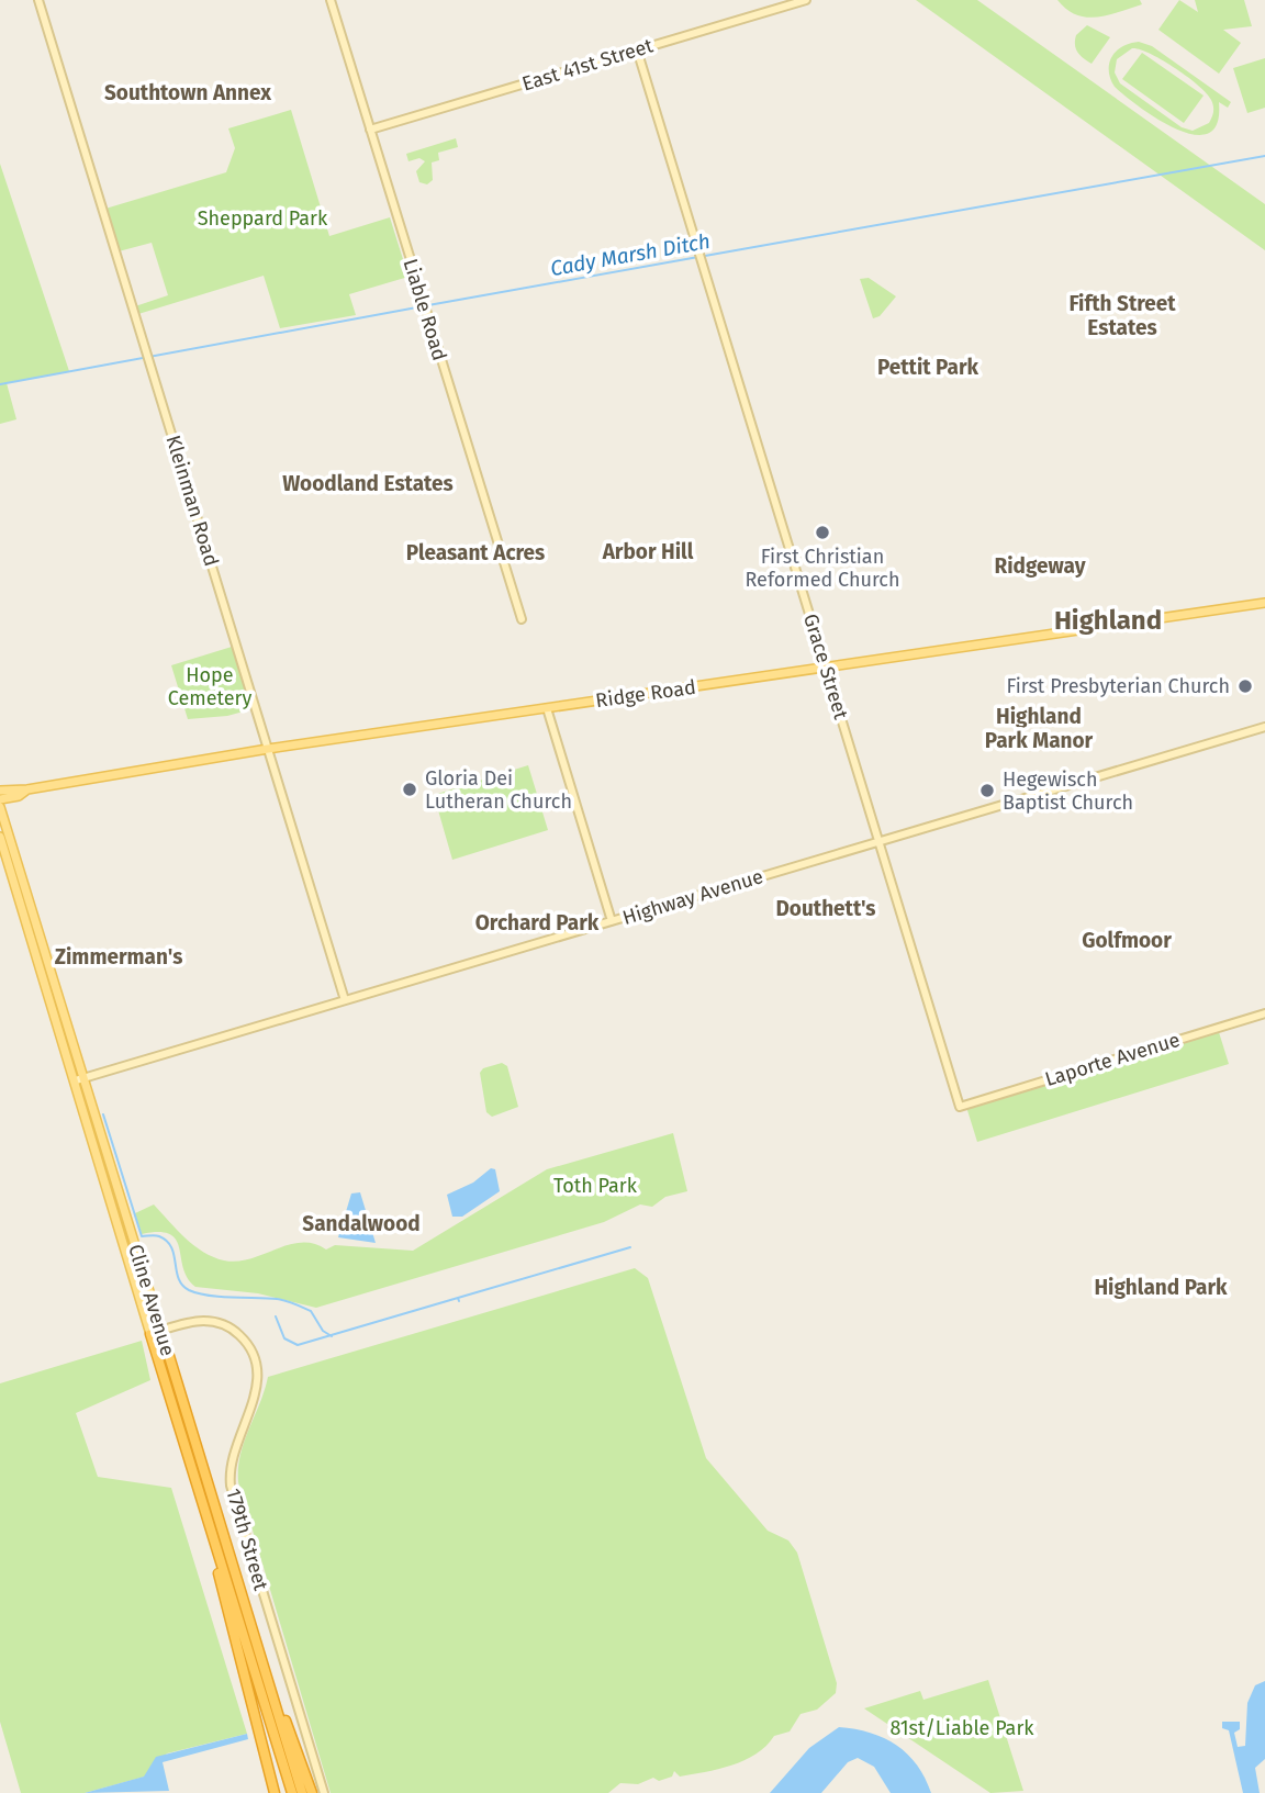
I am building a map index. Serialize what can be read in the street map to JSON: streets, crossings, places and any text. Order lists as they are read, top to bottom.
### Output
{
  "streets": {
    "highway": ["Cline Avenue"],
    "main road": ["Ridge Road"],
    "street": [
      "East 41st Street",
      "Liable Road",
      "Kleinman Road",
      "Grace Street",
      "Highway Avenue",
      "Laporte Avenue",
      "179th Street"
    ]
  },
  "crossings": [
    ["East 41st Street", "Liable Road"],
    ["East 41st Street", "Grace Street"],
    ["Kleinman Road", "Ridge Road"],
    ["Kleinman Road", "Highway Avenue"],
    ["Grace Street", "Ridge Road"],
    ["Grace Street", "Highway Avenue"],
    ["Grace Street", "Laporte Avenue"],
    ["Highway Avenue", "Cline Avenue"],
    ["Cline Avenue", "179th Street"]
  ],
  "districts": [
    "Southtown Annex",
    "Fifth Street Estates",
    "Pettit Park",
    "Woodland Estates",
    "Arbor Hill",
    "Pleasant Acres",
    "Ridgeway",
    "Highland",
    "Highland Park Manor",
    "Douthett's",
    "Orchard Park",
    "Golfmoor",
    "Zimmerman's",
    "Sandalwood",
    "Highland Park"
  ],
  "water": ["Cady Marsh Ditch"],
  "parks": [
    "Sheppard Park",
    "Hope Cemetery",
    "Toth Park",
    "81st/Liable Park"
  ],
  "places": [
    "First Christian Reformed Church",
    "First Presbyterian Church",
    "Gloria Dei Lutheran Church",
    "Hegewisch Baptist Church"
  ]
}
